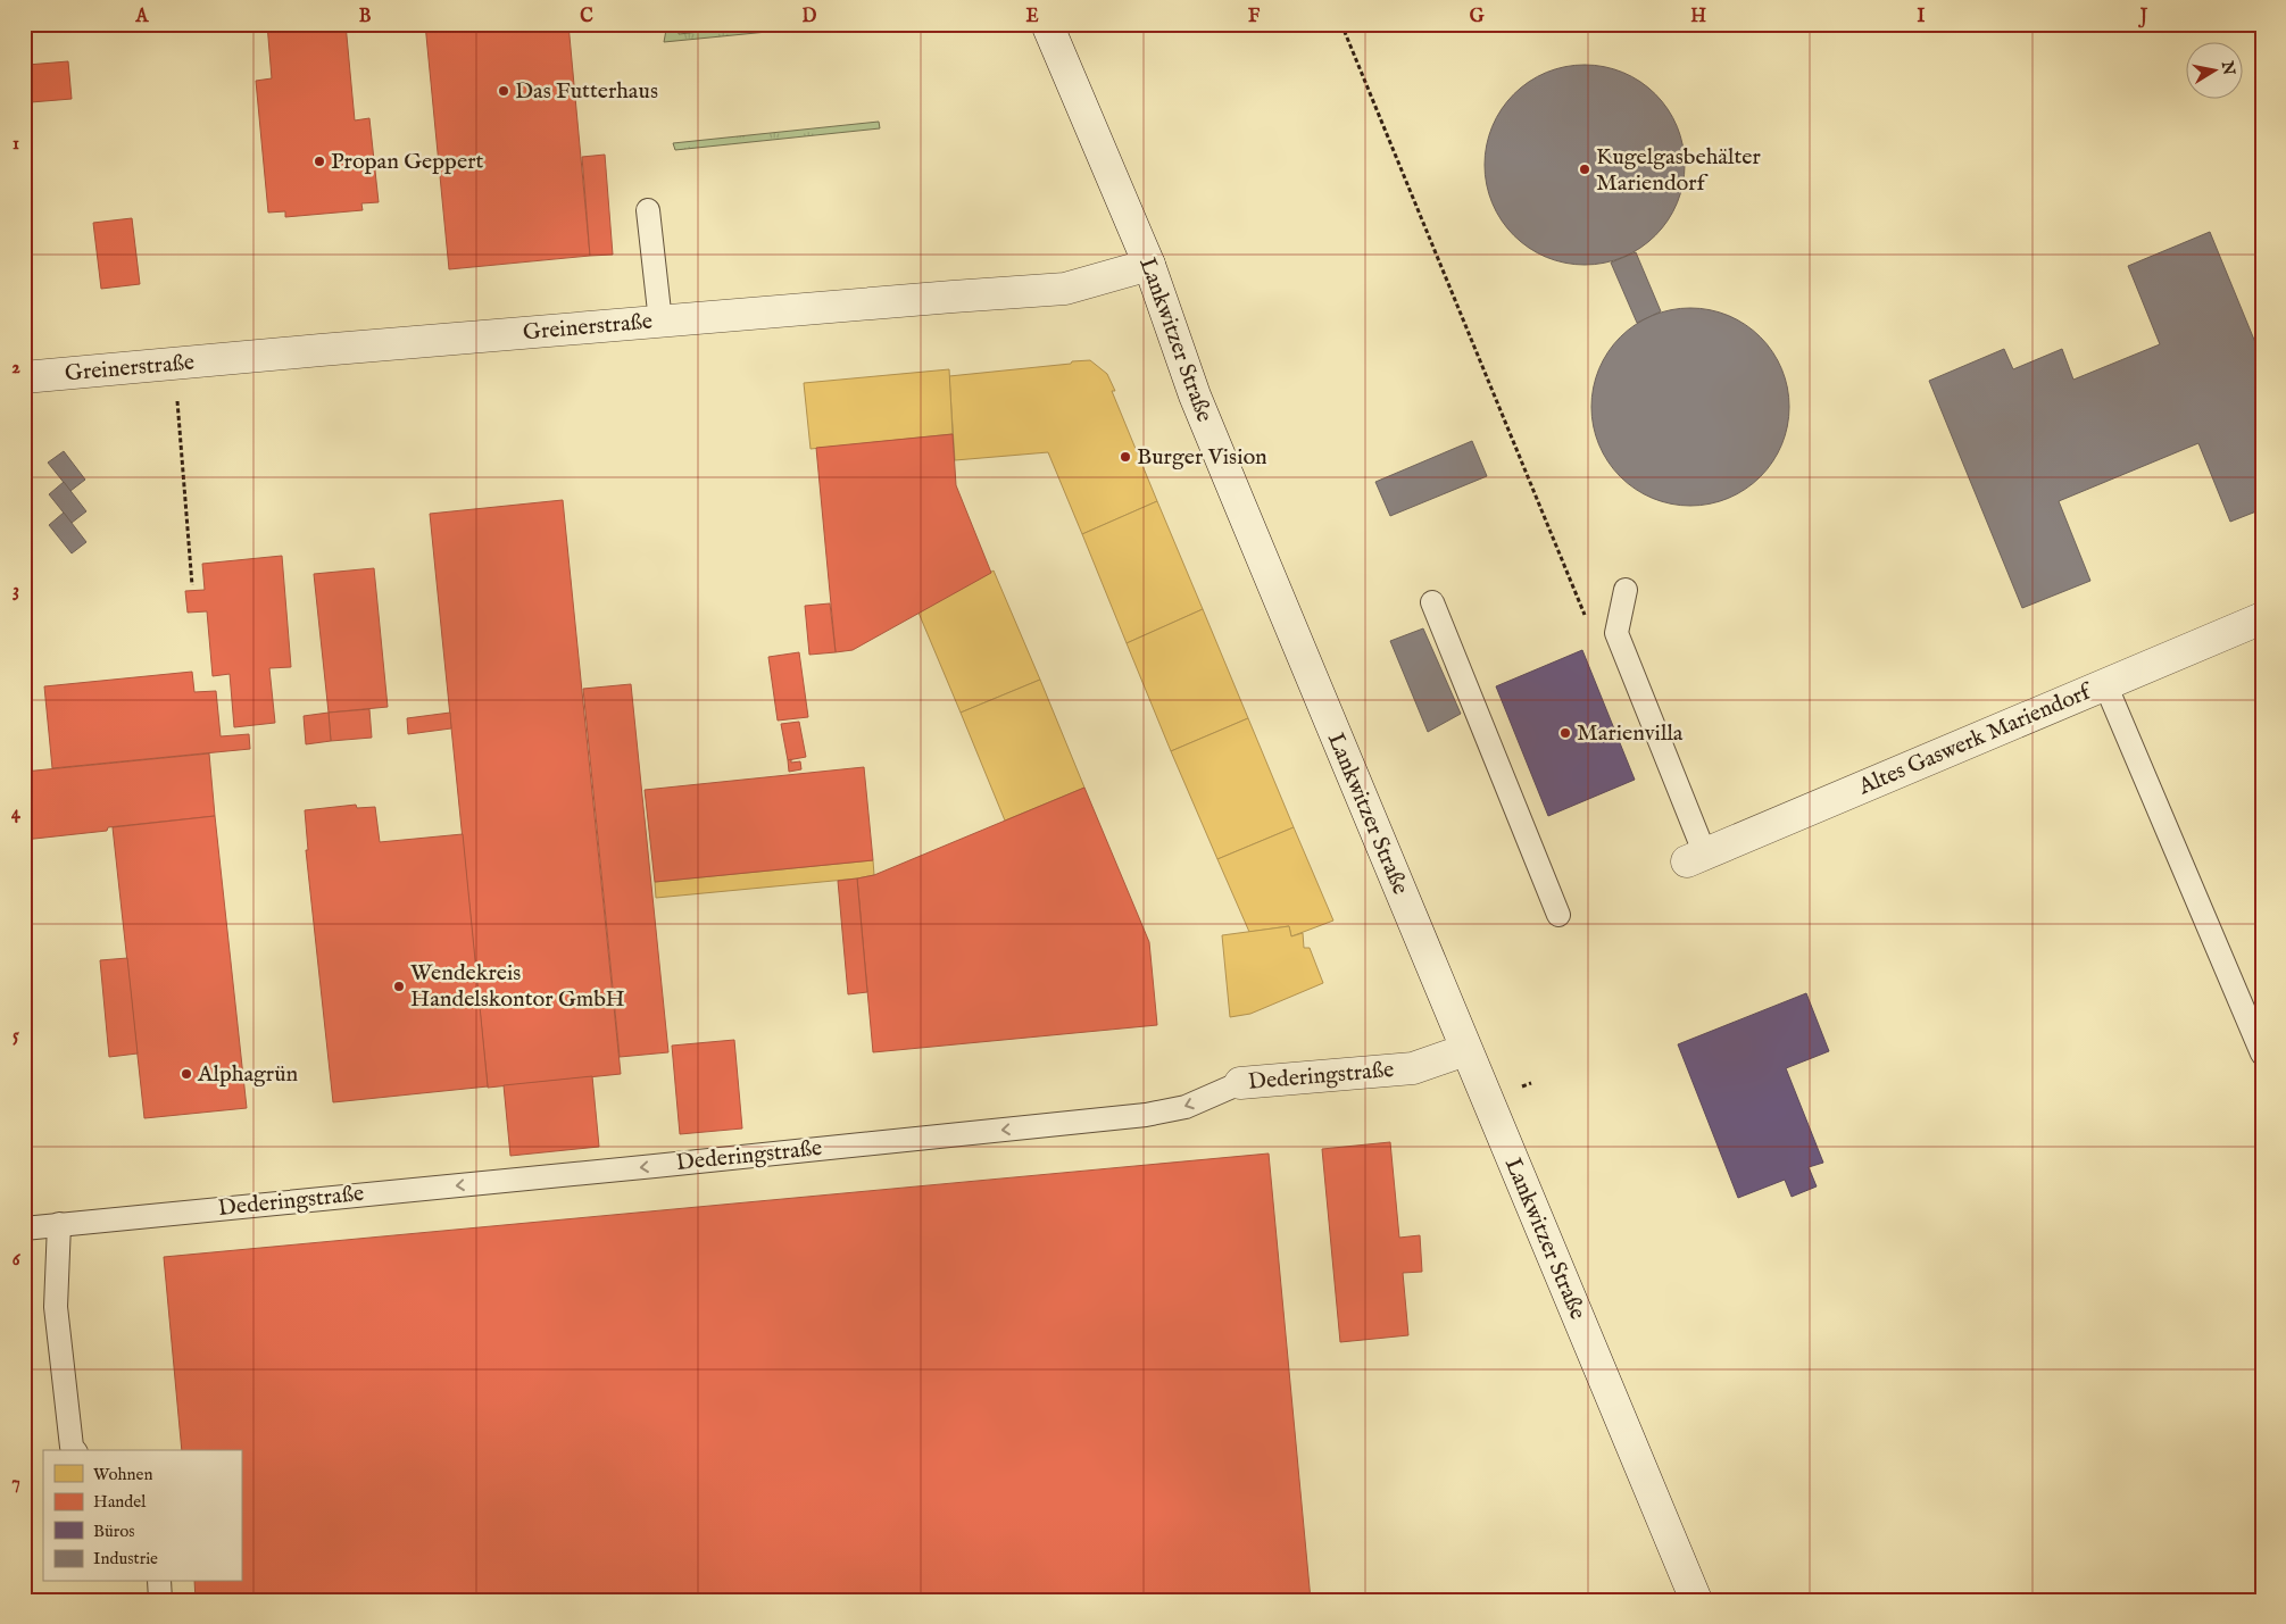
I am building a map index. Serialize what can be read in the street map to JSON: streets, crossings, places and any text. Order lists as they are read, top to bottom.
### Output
{
  "streets": {
    "street": [
      "Greinerstraße",
      "Lankwitzer Straße",
      "Altes Gaswerk Mariendorf",
      "Dederingstraße"
    ]
  },
  "crossings": [
    ["Greinerstraße", "Lankwitzer Straße"],
    ["Lankwitzer Straße", "Dederingstraße"]
  ],
  "one_way": ["Dederingstraße"],
  "places": [
    "Das Futterhaus",
    "Propan Geppert",
    "Kugelgasbehälter Mariendorf",
    "Burger Vision",
    "Marienvilla",
    "Wendekreis Handelskontor GmbH",
    "Alphagrün"
  ],
  "legend": [
    "Wohnen",
    "Handel",
    "Büros",
    "Industrie"
  ],
  "north": "right",
  "grid": {
    "columns": [
      "A",
      "B",
      "C",
      "D",
      "E",
      "F",
      "G",
      "H",
      "I",
      "J"
    ],
    "rows": [
      "1",
      "2",
      "3",
      "4",
      "5",
      "6",
      "7"
    ]
  }
}
